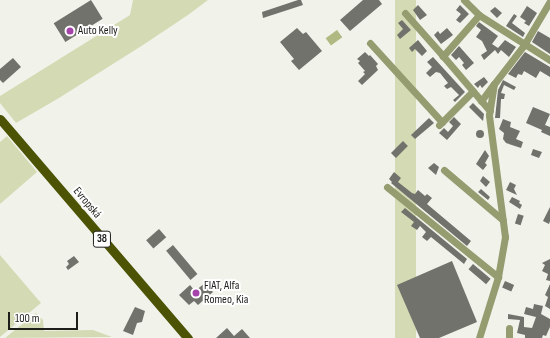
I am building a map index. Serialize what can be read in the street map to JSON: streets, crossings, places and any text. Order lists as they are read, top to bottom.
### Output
{
  "streets": {
    "main road": ["Evropská", "38"]
  },
  "places": ["Auto Kelly", "FIAT, Alfa Romeo, Kia"],
  "scale_bar": "100 m"
}
